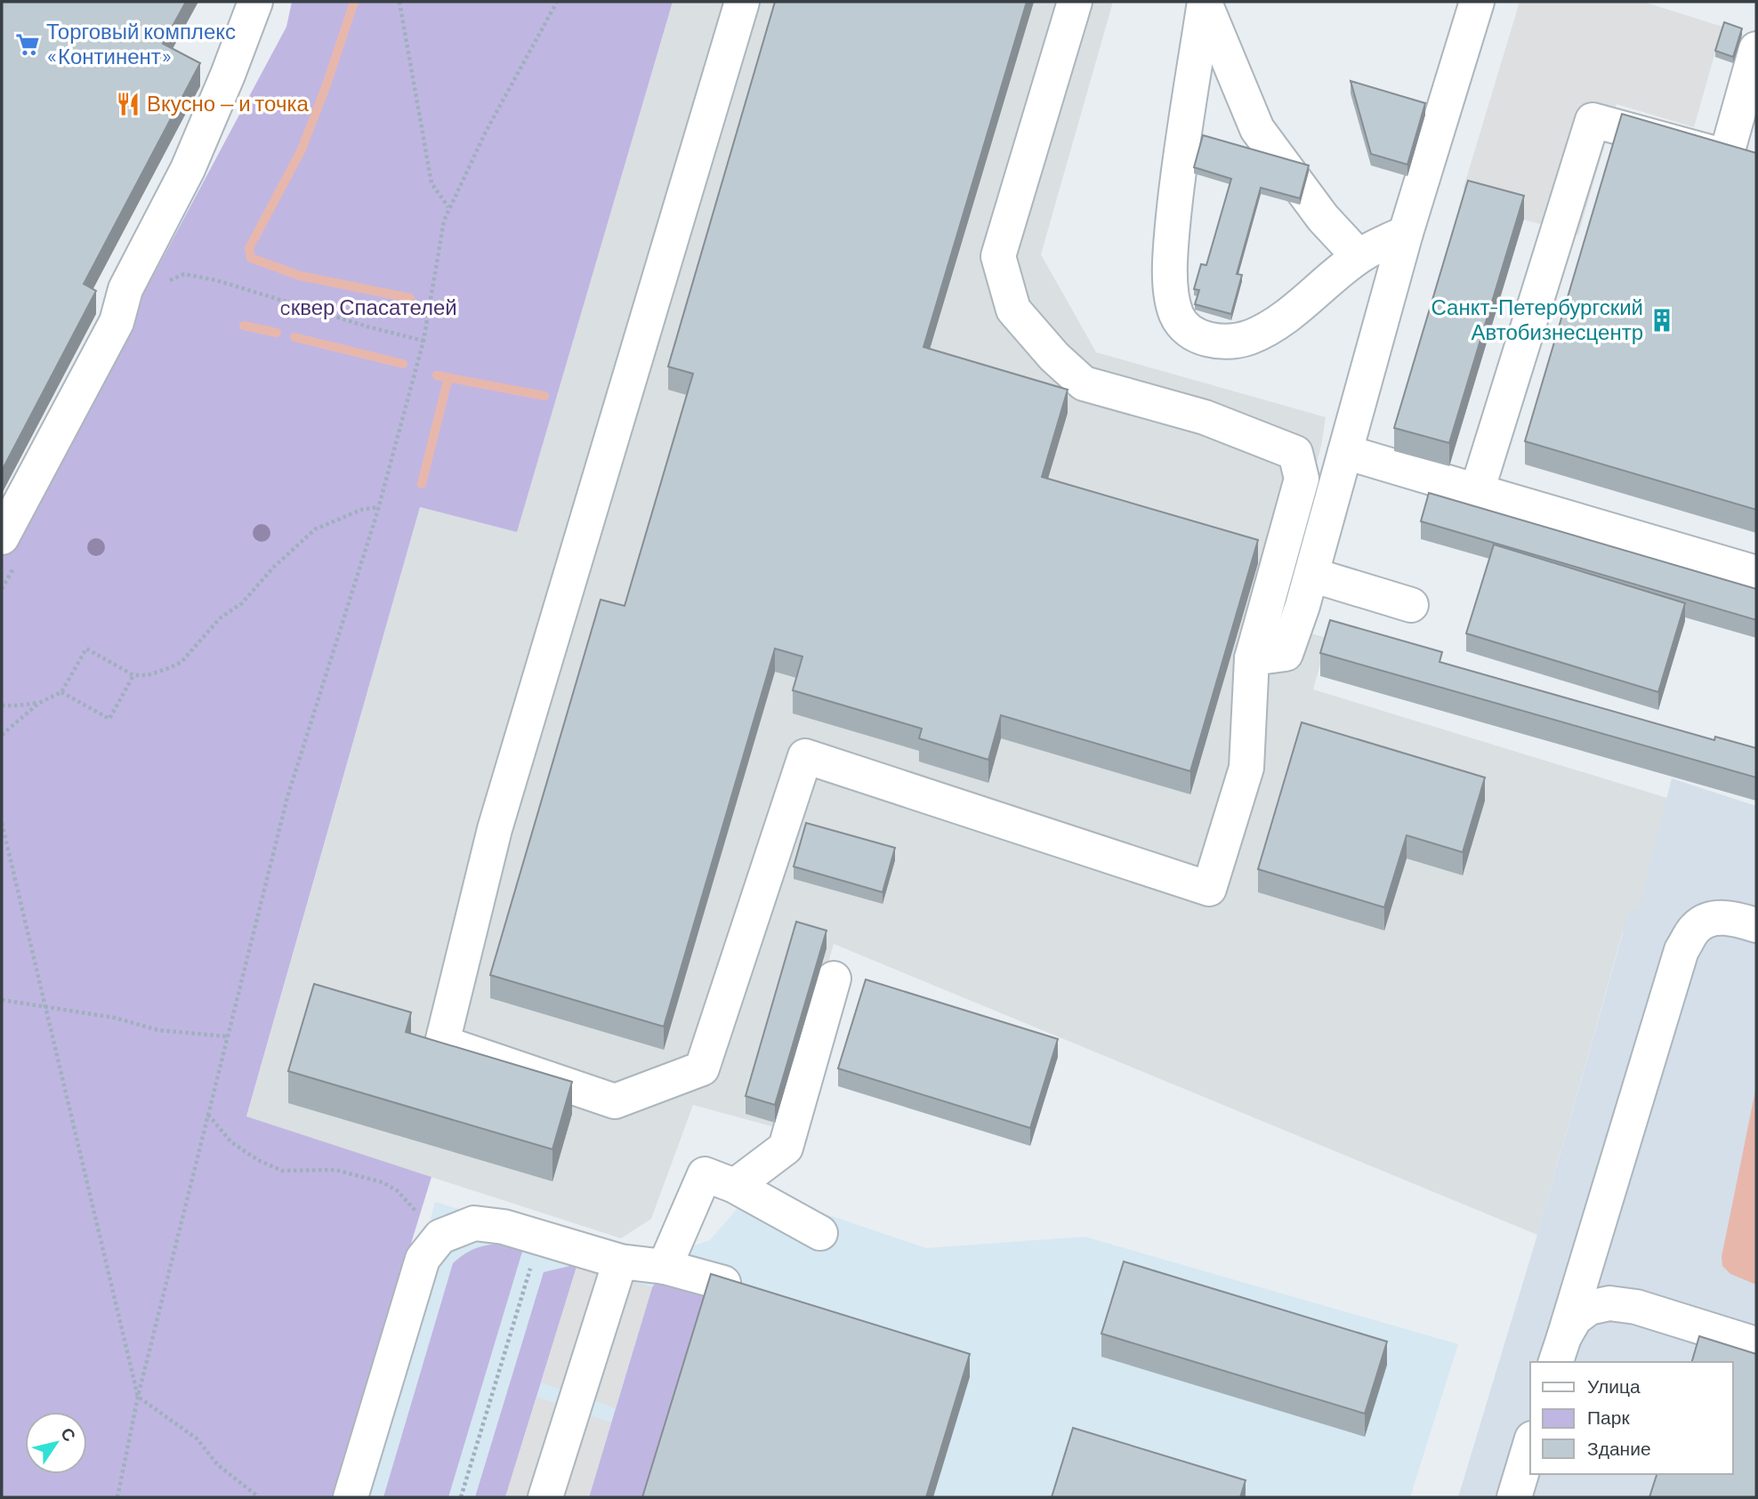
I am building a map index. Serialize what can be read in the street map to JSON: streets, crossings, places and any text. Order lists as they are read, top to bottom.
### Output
{
  "parks": ["cквер Спасателей"],
  "places": {
    "supermarket": ["Торговый комплекс «Континент»"],
    "restaurant": ["Вкусно — и точка"],
    "building": ["Санкт-Петербургский Автобизнесцентр"]
  },
  "legend": ["Улица", "Парк", "Здание"],
  "north": "top right"
}
